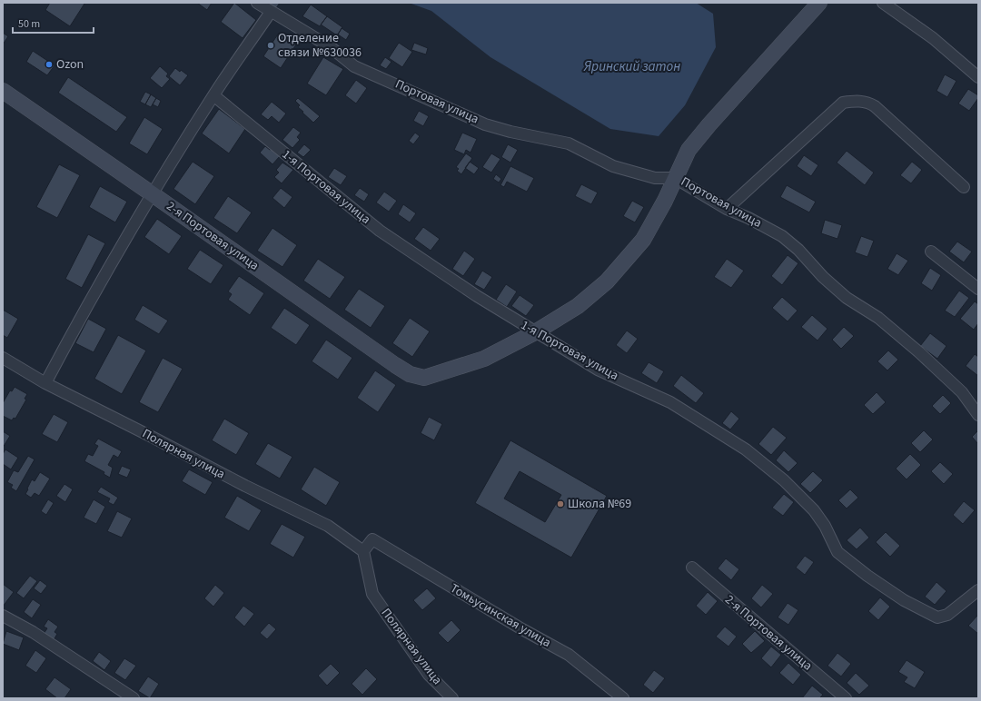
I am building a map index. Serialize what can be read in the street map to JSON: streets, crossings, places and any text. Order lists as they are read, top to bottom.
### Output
{
  "streets": {
    "street": [
      "Портовая улица",
      "1-я Портовая улица",
      "2-я Портовая улица",
      "Полярная улица",
      "Томьусинская улица"
    ]
  },
  "crossings": [
    ["1-я Портовая улица", "2-я Портовая улица"],
    ["Полярная улица", "Томьусинская улица"]
  ],
  "water": ["Яринский затон"],
  "places": ["Отделение связи №630036", "Ozon", "Школа №69"],
  "scale_bar": "50 m"
}
